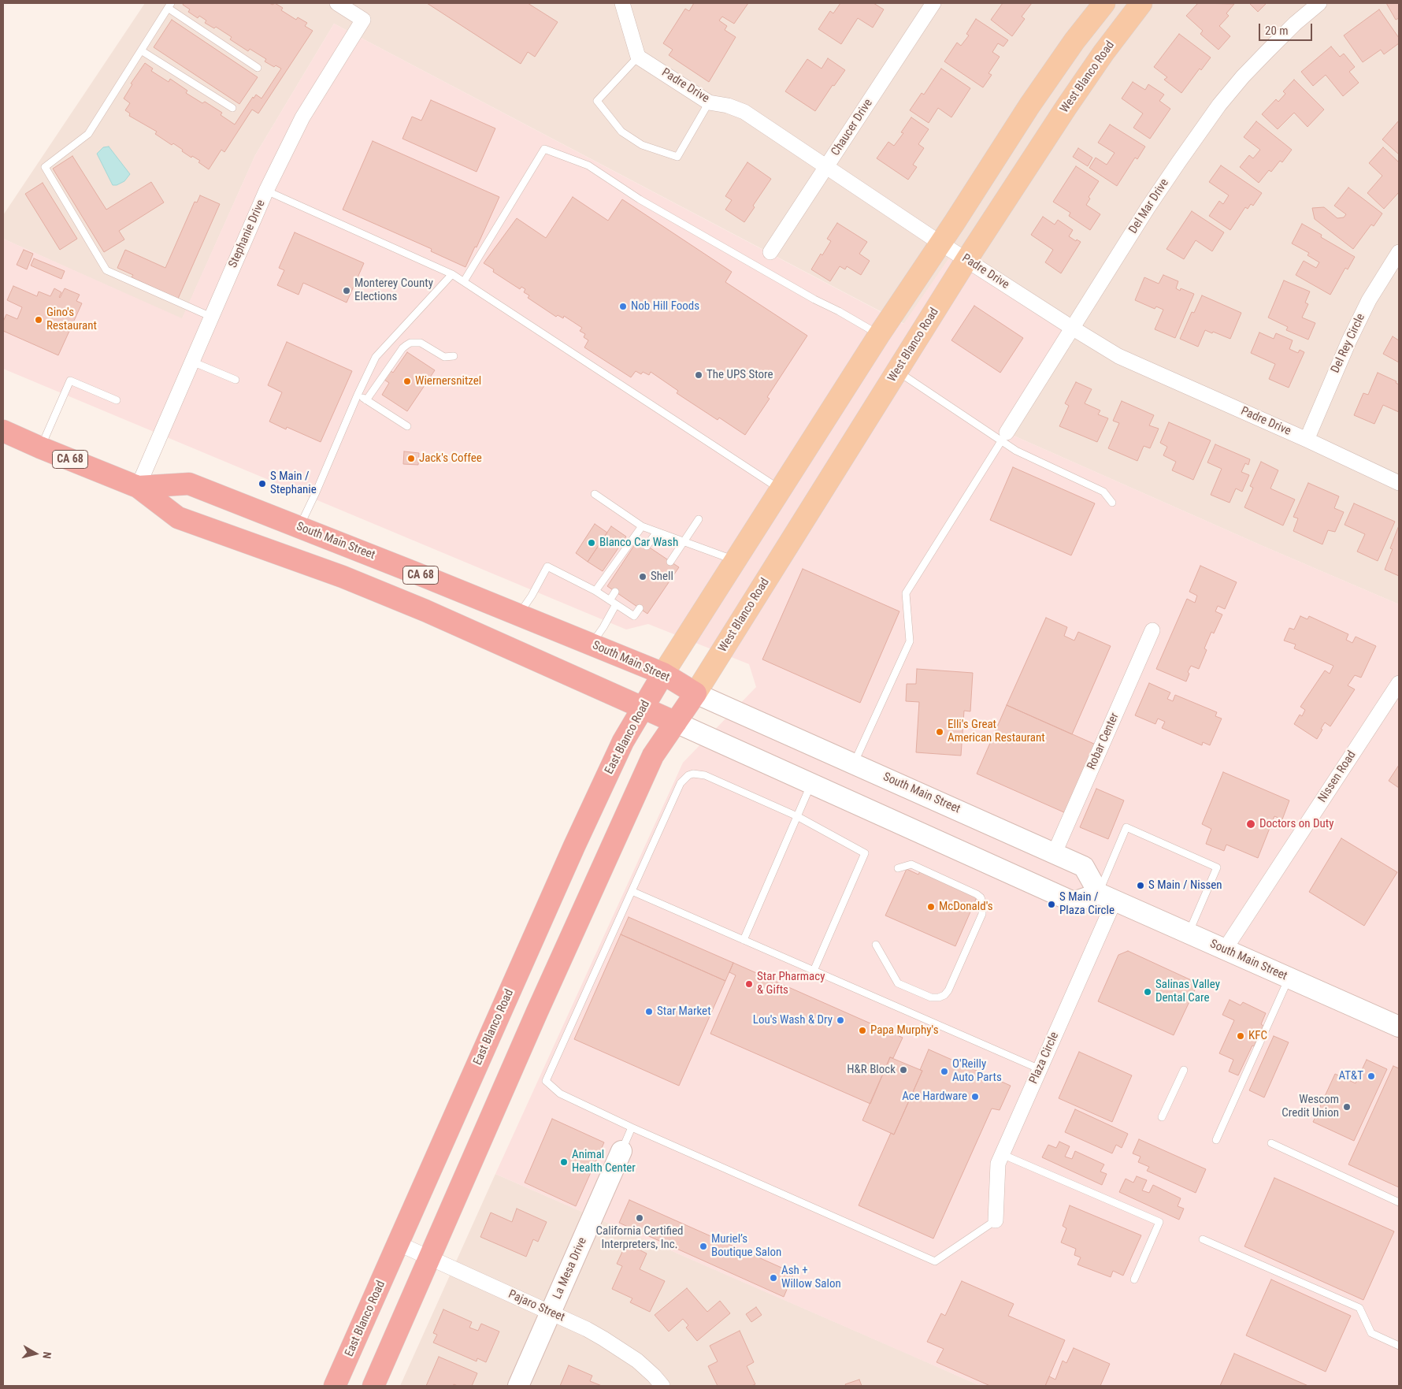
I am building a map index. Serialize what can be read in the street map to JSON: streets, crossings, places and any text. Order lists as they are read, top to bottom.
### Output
{
  "streets": {
    "highway": ["CA 68", "South Main Street", "East Blanco Road"],
    "main road": ["West Blanco Road", "La Mesa Drive"],
    "street": [
      "Padre Drive",
      "Chaucer Drive",
      "Del Mar Drive",
      "Stephanie Drive",
      "Del Rey Circle",
      "Robar Center",
      "Nissen Road",
      "Plaza Circle",
      "Pajaro Street"
    ]
  },
  "crossings": [
    ["West Blanco Road", "Padre Drive"],
    ["West Blanco Road", "South Main Street"],
    ["Padre Drive", "Chaucer Drive"],
    ["Padre Drive", "Del Mar Drive"],
    ["Padre Drive", "Del Rey Circle"],
    ["Stephanie Drive", "South Main Street"],
    ["South Main Street", "East Blanco Road"],
    ["South Main Street", "Robar Center"],
    ["South Main Street", "Nissen Road"],
    ["South Main Street", "Plaza Circle"],
    ["East Blanco Road", "Pajaro Street"],
    ["La Mesa Drive", "Pajaro Street"]
  ],
  "places": [
    "Monterey County Elections",
    "Nob Hill Foods",
    "Gino's Restaurant",
    "The UPS Store",
    "Wiernersnitzel",
    "Jack's Coffee",
    "S Main / Stephanie",
    "Blanco Car Wash",
    "Shell",
    "Elli's Great American Restaurant",
    "Doctors on Duty",
    "S Main / Nissen",
    "S Main / Plaza Circle",
    "McDonald's",
    "Star Pharmacy & Gifts",
    "Salinas Valley Dental Care",
    "Star Market",
    "Lou's Wash & Dry",
    "Papa Murphy's",
    "KFC",
    "H&R Block",
    "O'Reilly Auto Parts",
    "AT&T",
    "Ace Hardware",
    "Wescom Credit Union",
    "Animal Health Center",
    "California Certified Interpreters, Inc.",
    "Muriel’s Boutique Salon",
    "Ash + Willow Salon"
  ],
  "scale_bar": "20 m",
  "north": "right"
}
